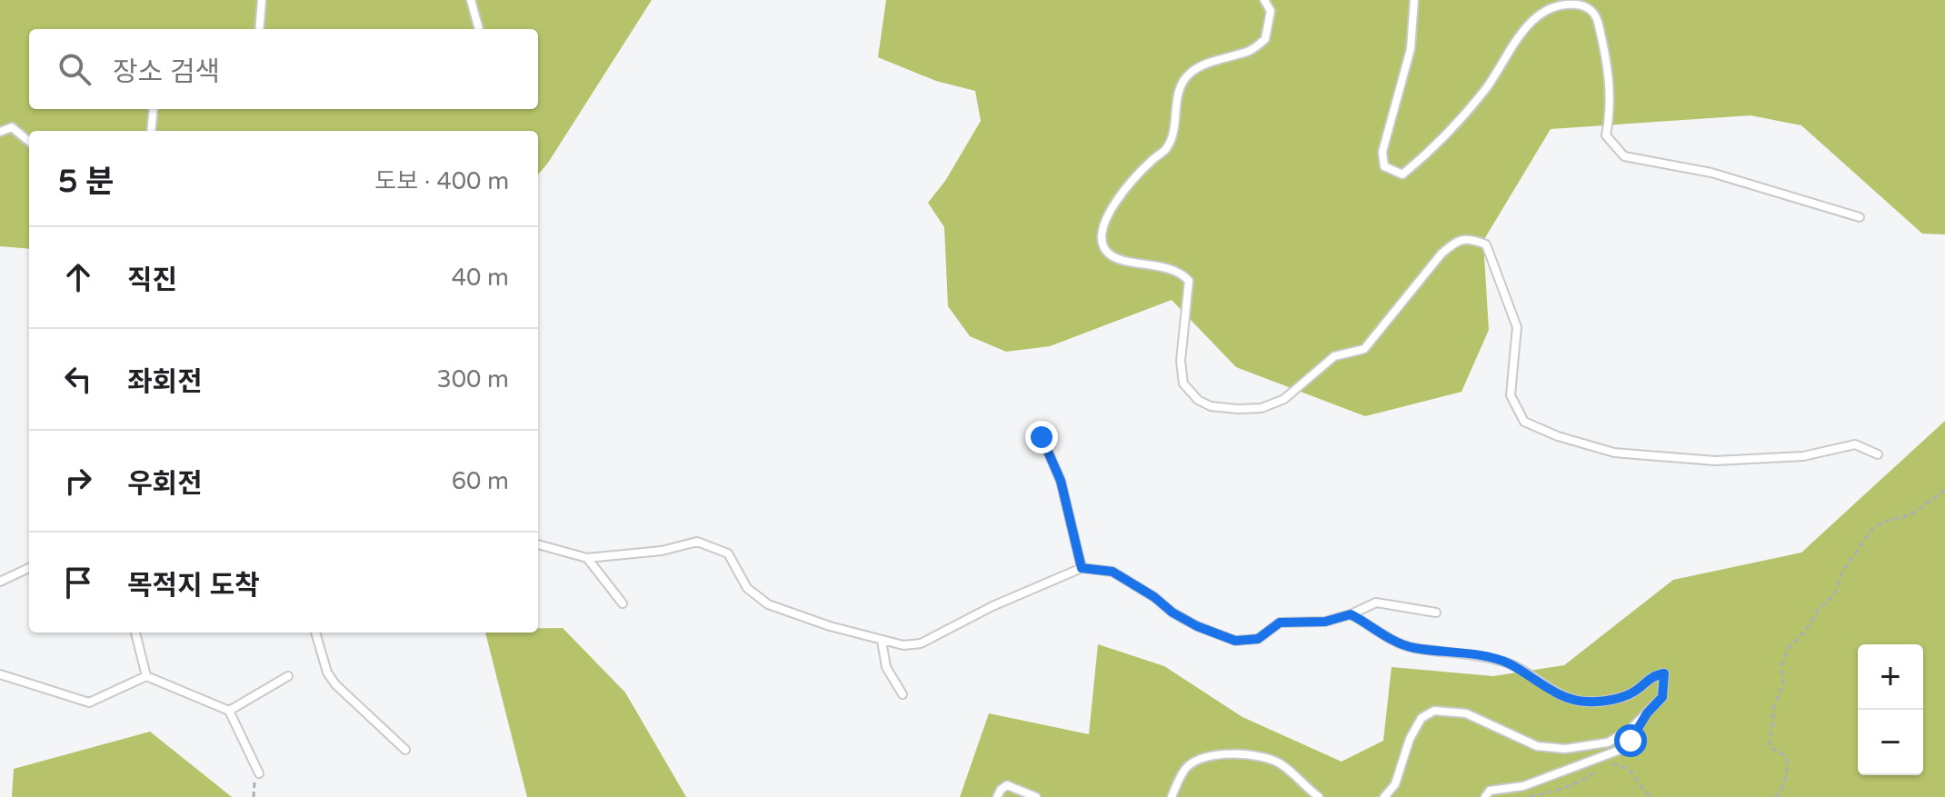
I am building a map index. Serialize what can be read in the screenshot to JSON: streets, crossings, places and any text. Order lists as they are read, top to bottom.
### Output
{
  "page": {
    "search": "장소 검색",
    "heading": ["5 분", "도보 · 400 m"],
    "list": [
      ["직진", "40 m"],
      ["좌회전", "300 m"],
      ["우회전", "60 m"],
      "목적지 도착"
    ],
    "map_buttons": ["+", "−"]
  }
}
